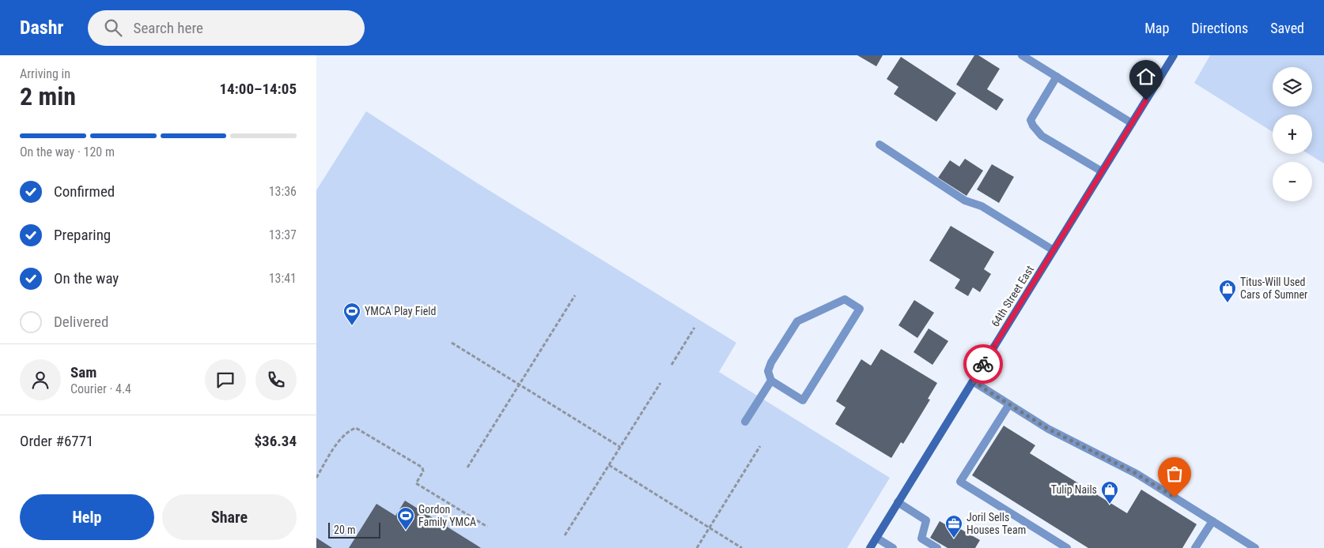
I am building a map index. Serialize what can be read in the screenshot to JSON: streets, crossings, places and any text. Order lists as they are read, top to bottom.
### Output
{
  "streets": {
    "street": ["64th Street East"]
  },
  "places": {
    "shop": ["Titus-Will Used Cars of Sumner", "Tulip Nails"],
    "sports": ["YMCA Play Field", "Gordon Family YMCA"],
    "office": ["Joril Sells Houses Team"]
  },
  "scale_bar": "20 m",
  "page": {
    "header": "Dashr",
    "search": "Search here",
    "nav": ["Map", "Directions", "Saved"],
    "heading": ["2 min", "Arriving in", "14:00–14:05"],
    "panel": [
      "Sam",
      "Courier · 4.4",
      "Order #6771",
      "$36.34"
    ],
    "map_buttons": ["+", "−"],
    "bar": "On the way · 120 m",
    "list": [
      ["Confirmed", "13:36"],
      ["Preparing", "13:37"],
      ["On the way", "13:41"],
      "Delivered"
    ],
    "buttons": ["Help", "Share"],
    "scale": "20 m"
  }
}
